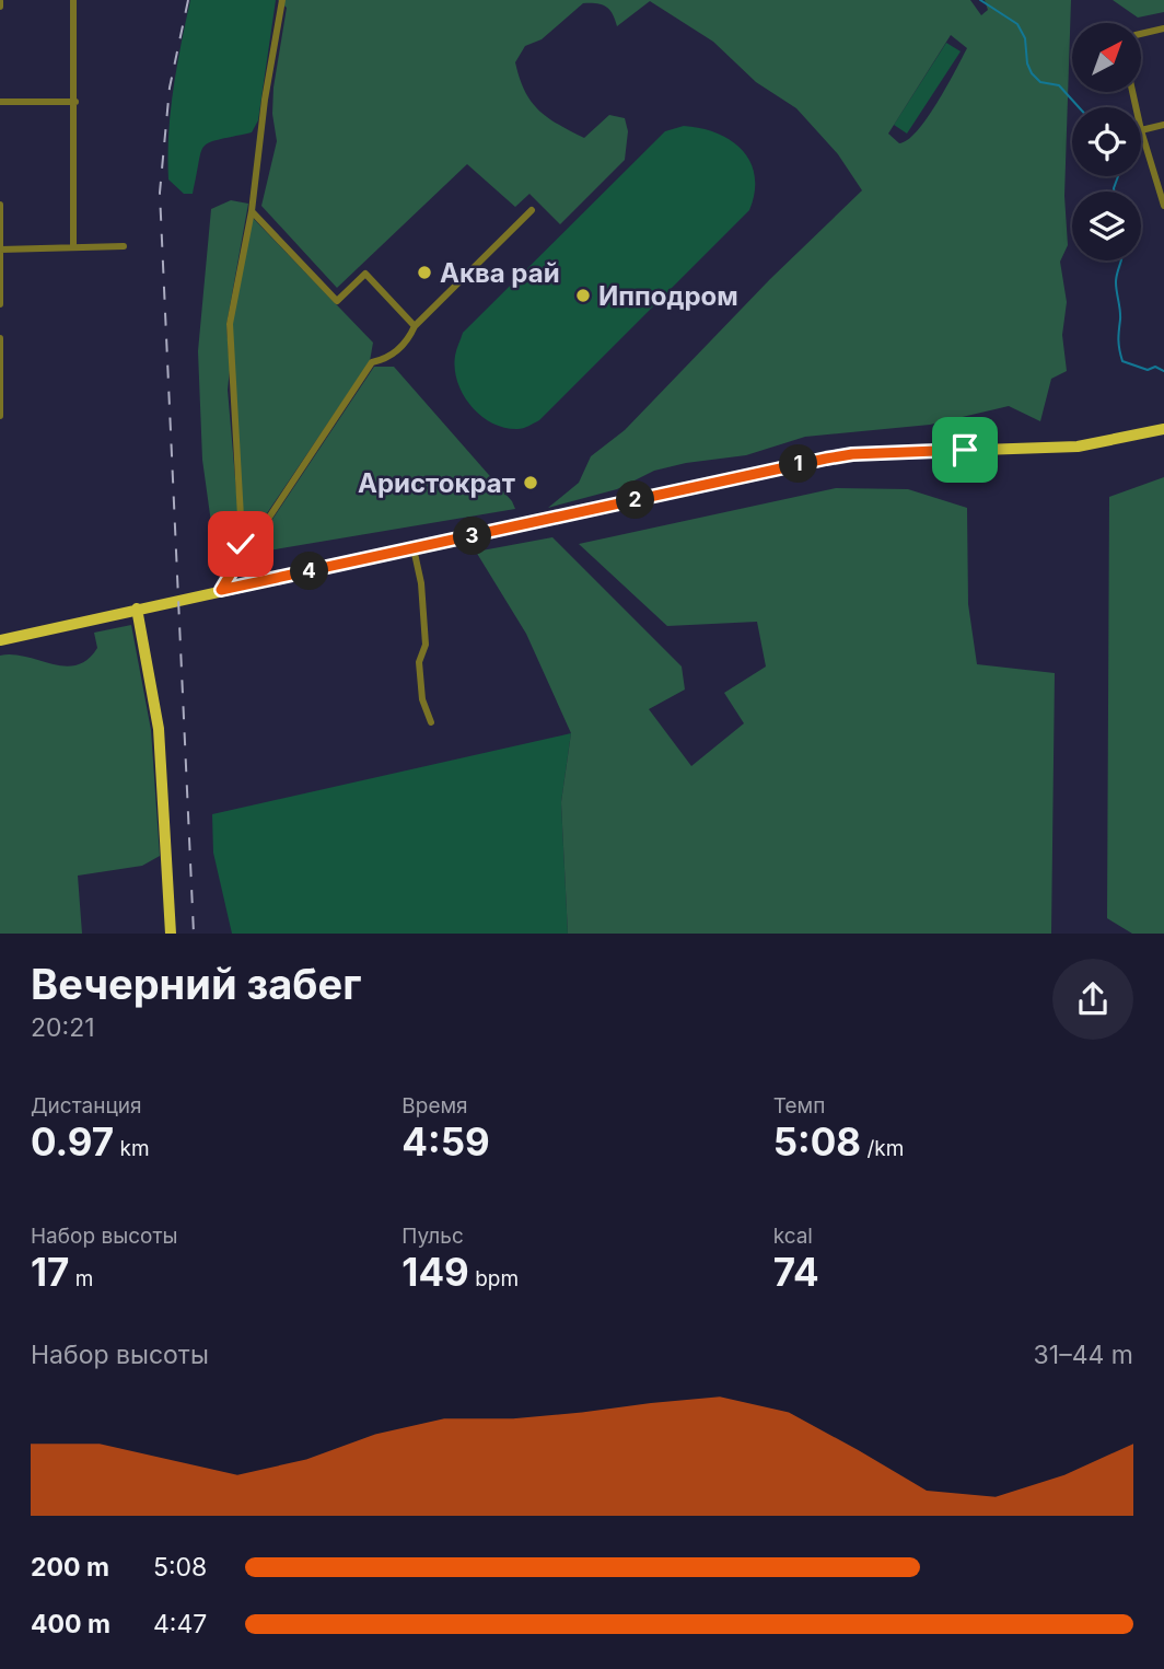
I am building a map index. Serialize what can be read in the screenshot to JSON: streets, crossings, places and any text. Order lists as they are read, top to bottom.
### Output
{
  "places": ["Аква рай", "Ипподром", "Аристократ"],
  "north": "top right",
  "page": {
    "pins": [
      "1",
      "2",
      "3",
      "4"
    ],
    "heading": ["Вечерний забег", "20:21"],
    "stats": [
      ["Дистанция", "0.97 km"],
      ["Время", "4:59"],
      ["Темп", "5:08 /km"],
      ["Набор высоты", "17 m"],
      ["Пульс", "149 bpm"],
      ["kcal", "74"]
    ],
    "chart": ["Набор высоты", "31–44 m"],
    "list": [
      {
        "name": "200 m",
        "note": "5:08"
      },
      {
        "name": "400 m",
        "note": "4:47"
      }
    ]
  }
}
